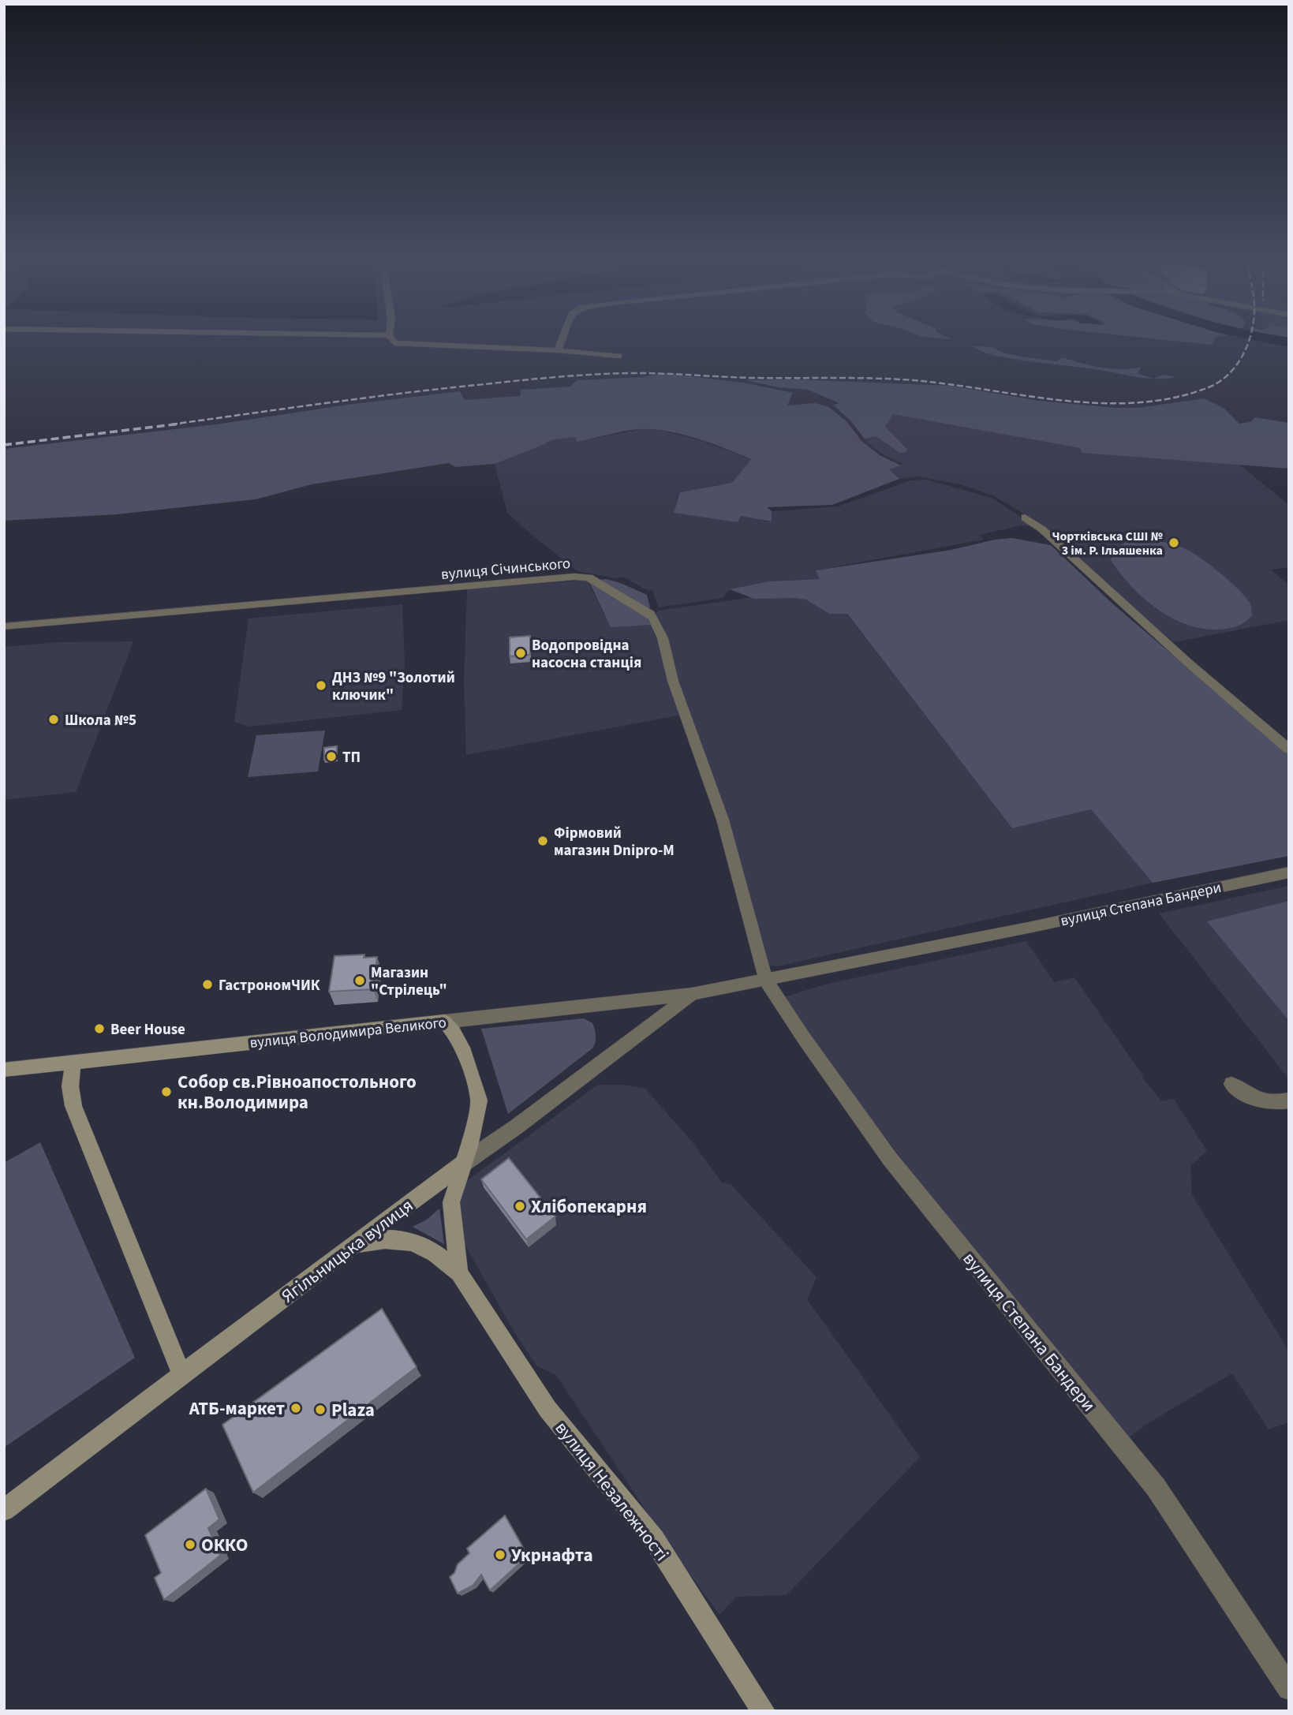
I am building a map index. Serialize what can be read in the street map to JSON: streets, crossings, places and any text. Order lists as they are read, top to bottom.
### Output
{
  "streets": {
    "main road": ["вулиця Володимира Великого", "Ягільницька вулиця", "вулиця Незалежності"],
    "street": ["вулиця Січинського", "вулиця Степана Бандери"]
  },
  "crossings": [
    ["вулиця Січинського", "вулиця Степана Бандери"],
    ["вулиця Степана Бандери", "вулиця Володимира Великого"],
    ["вулиця Степана Бандери", "Ягільницька вулиця"],
    ["вулиця Володимира Великого", "Ягільницька вулиця"],
    ["вулиця Володимира Великого", "вулиця Незалежності"],
    ["Ягільницька вулиця", "вулиця Незалежності"]
  ],
  "places": [
    "Чортківська СШІ № 3 ім. Р. Ільяшенка",
    "Водопровідна насосна станція",
    "ДНЗ №9 \"Золотий ключик\"",
    "Школа №5",
    "ТП",
    "Фірмовий магазин Dnipro-M",
    "Магазин \"Стрілець\"",
    "ГастрономЧИК",
    "Beer House",
    "Собор св.Рівноапостольного кн.Володимира",
    "Хлібопекарня",
    "АТБ-маркет",
    "Plaza",
    "ОККО",
    "Укрнафта"
  ]
}
